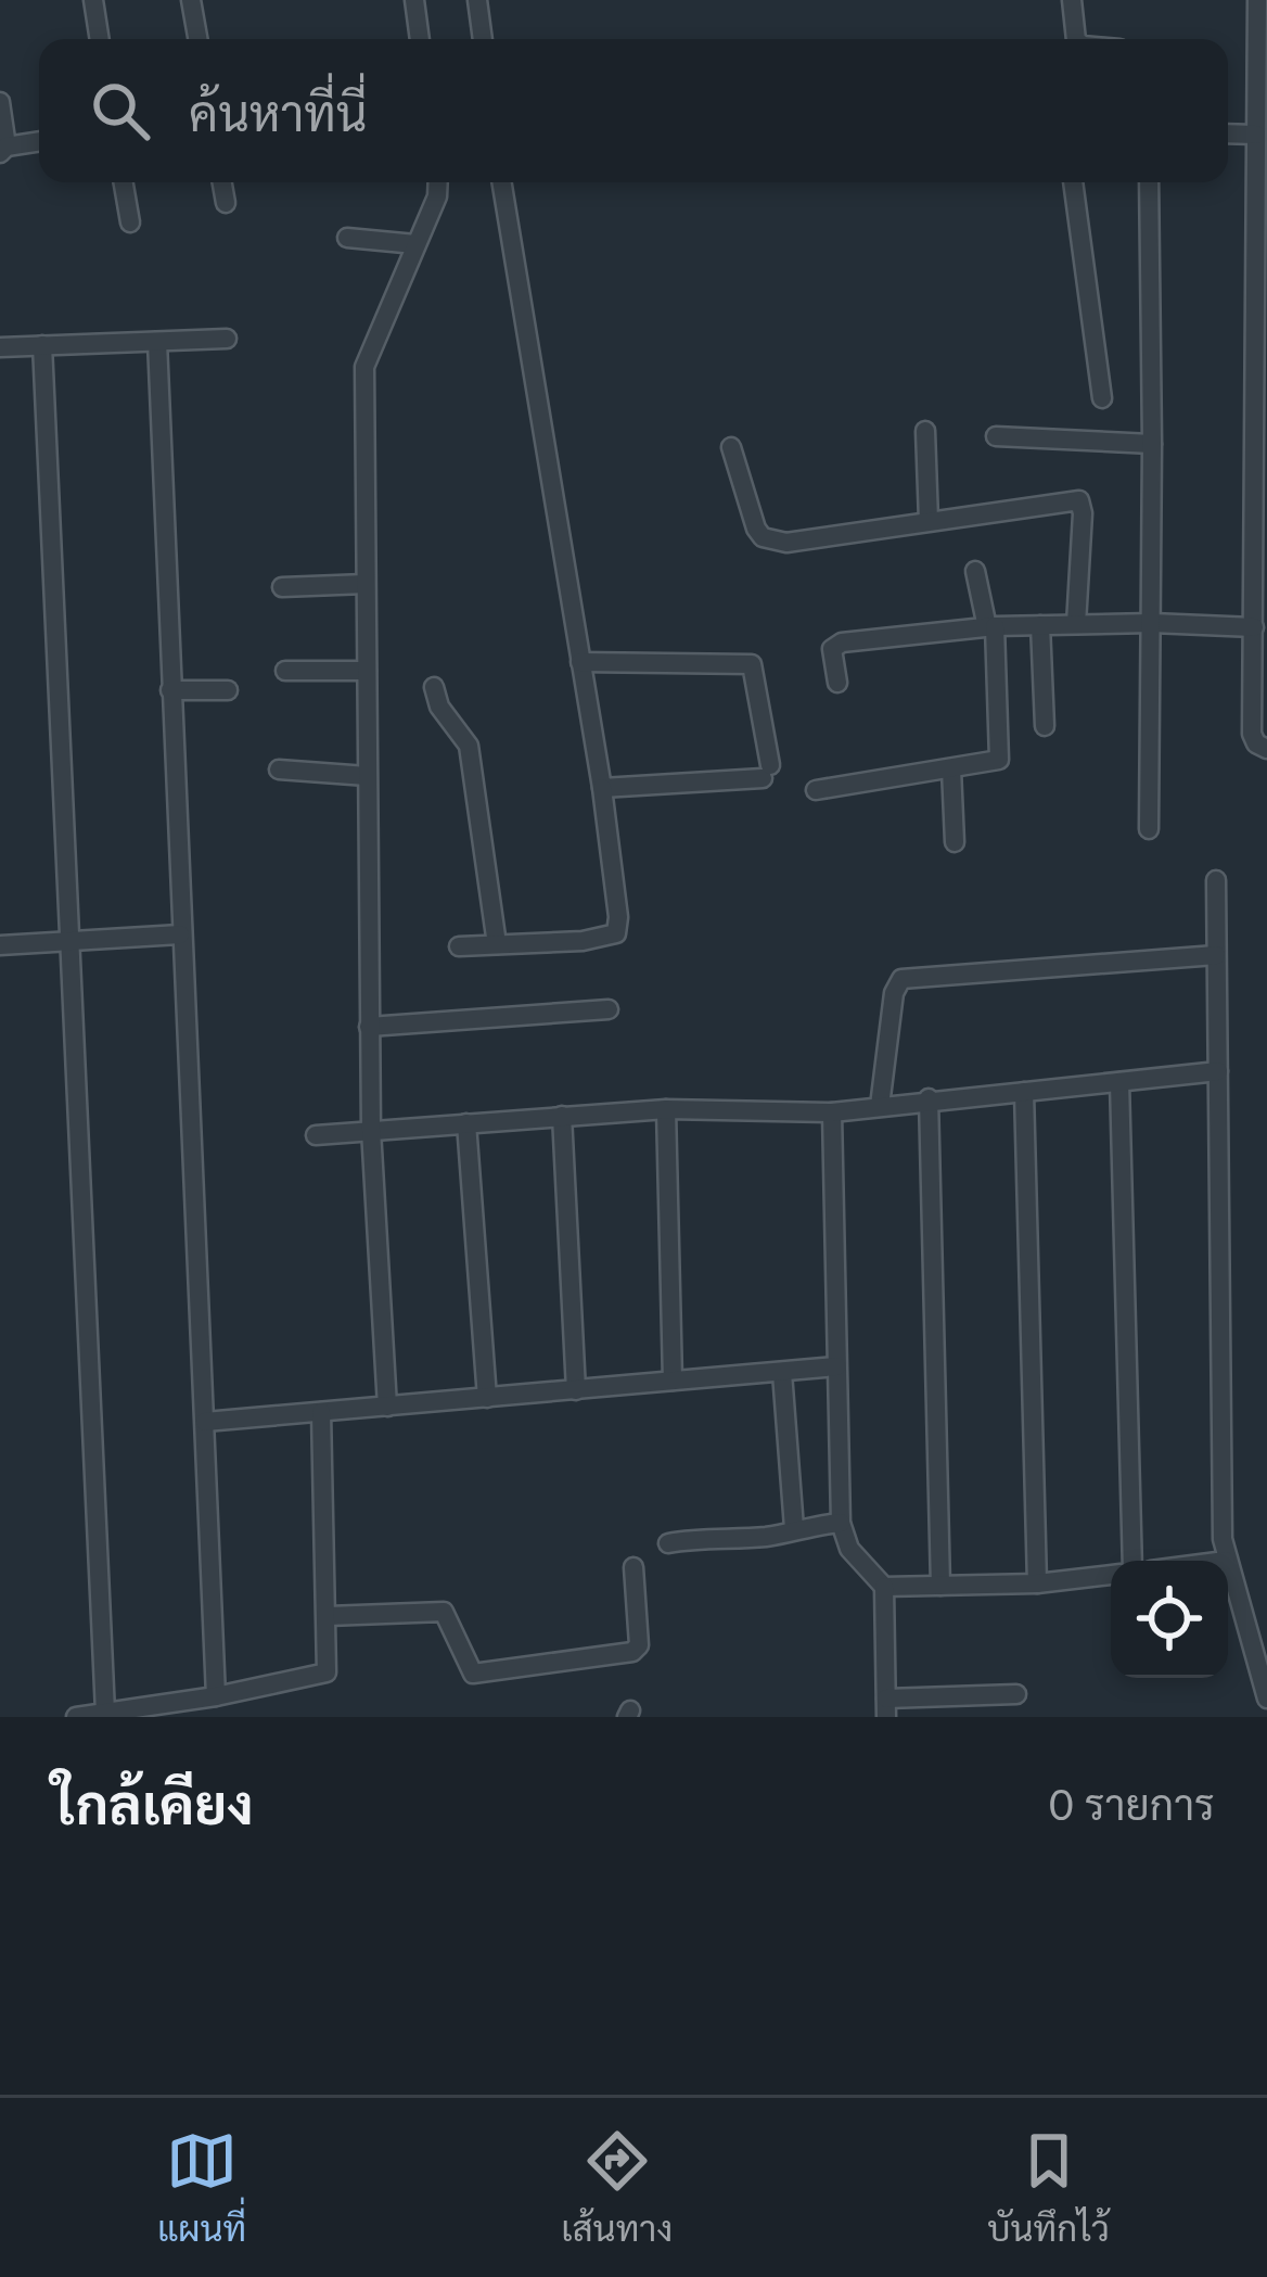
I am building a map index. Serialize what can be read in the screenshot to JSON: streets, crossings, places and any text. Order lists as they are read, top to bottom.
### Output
{
  "page": {
    "search": "ค้นหาที่นี่",
    "heading": ["ใกล้เคียง", "0 รายการ"],
    "nav": ["แผนที่", "เส้นทาง", "บันทึกไว้"]
  }
}
